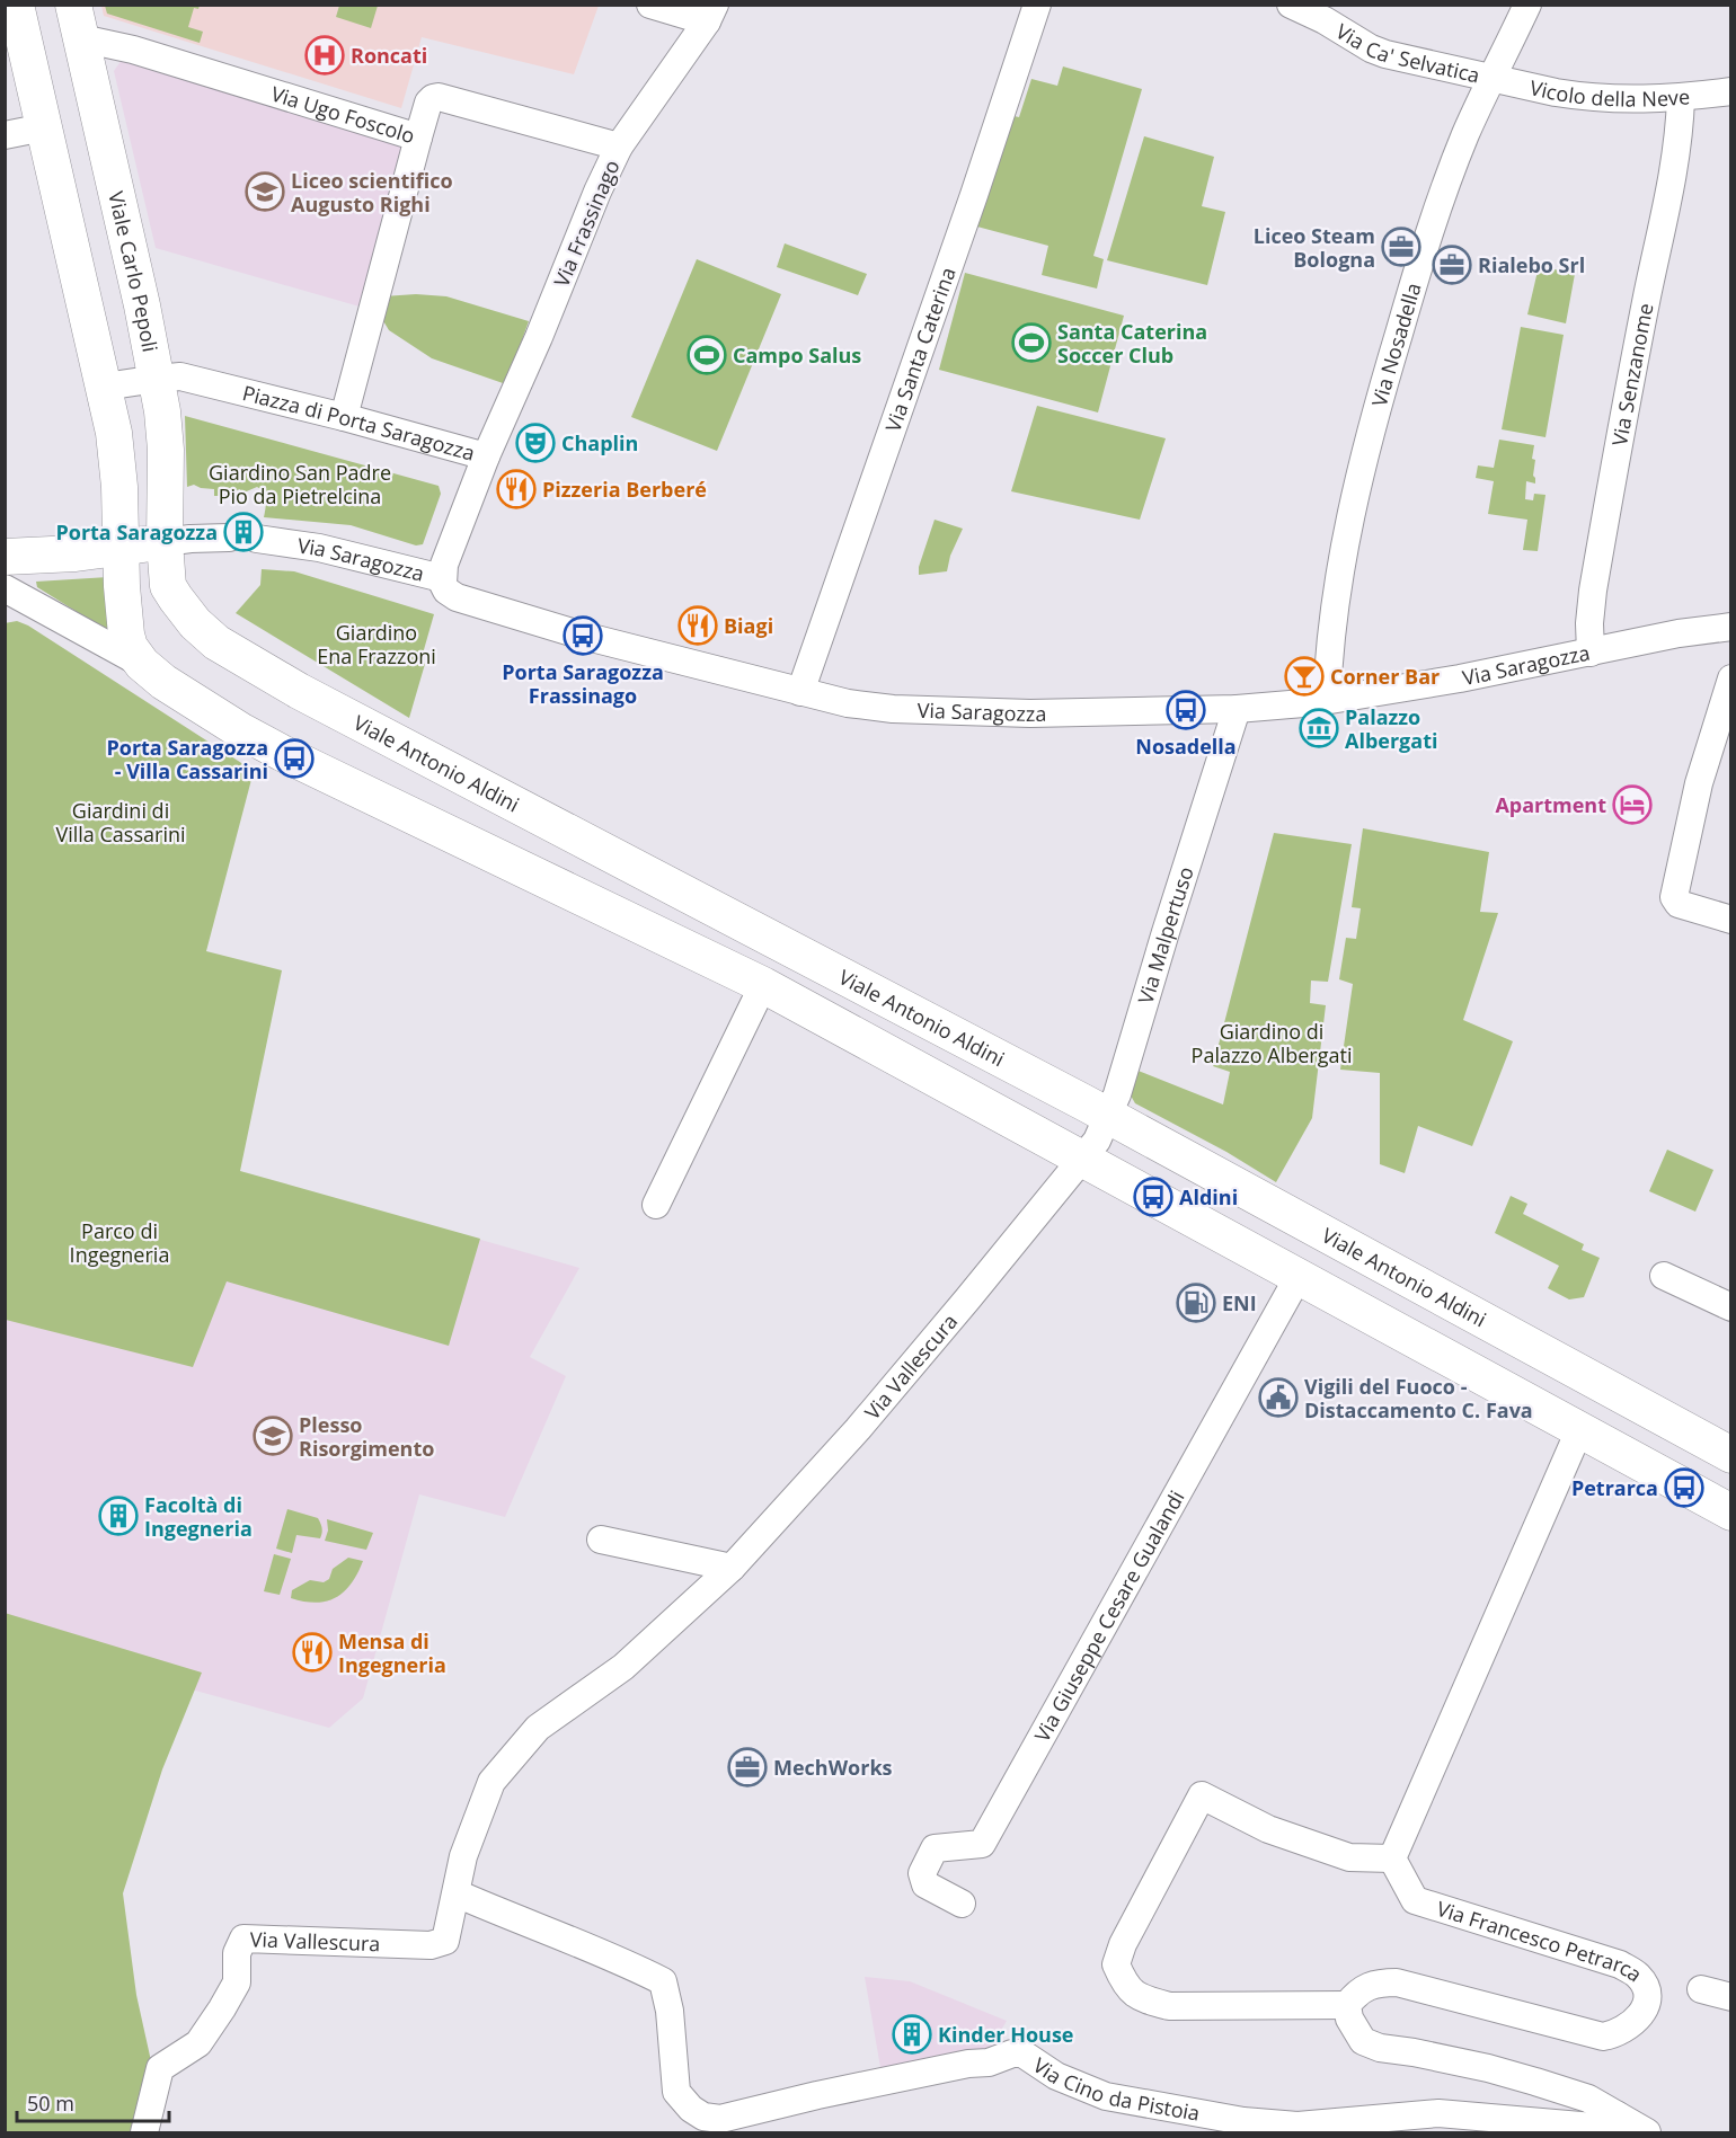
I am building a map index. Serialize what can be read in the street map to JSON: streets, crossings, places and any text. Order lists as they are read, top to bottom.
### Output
{
  "streets": {
    "main road": ["Viale Carlo Pepoli", "Viale Antonio Aldini"],
    "street": [
      "Via Ca' Selvatica",
      "Vicolo della Neve",
      "Via Ugo Foscolo",
      "Via Frassinago",
      "Via Nosadella",
      "Via Santa Caterina",
      "Via Senzanome",
      "Piazza di Porta Saragozza",
      "Via Saragozza",
      "Via Malpertuso",
      "Via Vallescura",
      "Via Giuseppe Cesare Gualandi",
      "Via Francesco Petrarca",
      "Via Cino da Pistoia"
    ]
  },
  "crossings": [
    ["Via Ca' Selvatica", "Vicolo della Neve"],
    ["Via Ca' Selvatica", "Via Nosadella"],
    ["Vicolo della Neve", "Via Nosadella"],
    ["Vicolo della Neve", "Via Senzanome"],
    ["Via Ugo Foscolo", "Via Frassinago"],
    ["Via Ugo Foscolo", "Viale Carlo Pepoli"],
    ["Via Frassinago", "Piazza di Porta Saragozza"],
    ["Viale Carlo Pepoli", "Piazza di Porta Saragozza"],
    ["Viale Carlo Pepoli", "Viale Antonio Aldini"],
    ["Via Nosadella", "Via Saragozza"],
    ["Via Santa Caterina", "Via Saragozza"],
    ["Via Senzanome", "Via Saragozza"],
    ["Piazza di Porta Saragozza", "Via Saragozza"],
    ["Via Saragozza", "Via Malpertuso"],
    ["Viale Antonio Aldini", "Via Malpertuso"],
    ["Via Malpertuso", "Via Vallescura"],
    ["Via Vallescura", "Via Cino da Pistoia"]
  ],
  "parks": [
    "Giardino San Padre Pio da Pietrelcina",
    "Giardino Ena Frazzoni",
    "Giardini di Villa Cassarini",
    "Giardino di Palazzo Albergati",
    "Parco di Ingegneria"
  ],
  "places": {
    "hospital": ["Roncati"],
    "school or university": ["Liceo scientifico Augusto Righi", "Plesso Risorgimento"],
    "office": ["Liceo Steam Bologna", "Rialebo Srl", "MechWorks"],
    "sports": ["Santa Caterina Soccer Club", "Campo Salus"],
    "theatre": ["Chaplin"],
    "restaurant": ["Pizzeria Berberé", "Biagi", "Mensa di Ingegneria"],
    "building": ["Porta Saragozza", "Facoltà di Ingegneria", "Kinder House"],
    "bus stop": [
      "Porta Saragozza Frassinago",
      "Nosadella",
      "Porta Saragozza - Villa Cassarini",
      "Aldini",
      "Petrarca"
    ],
    "bar": ["Corner Bar"],
    "museum": ["Palazzo Albergati"],
    "hotel": ["Apartment"],
    "fuel station": ["ENI"],
    "public building": ["Vigili del Fuoco - Distaccamento C. Fava"]
  },
  "scale_bar": "50 m"
}
